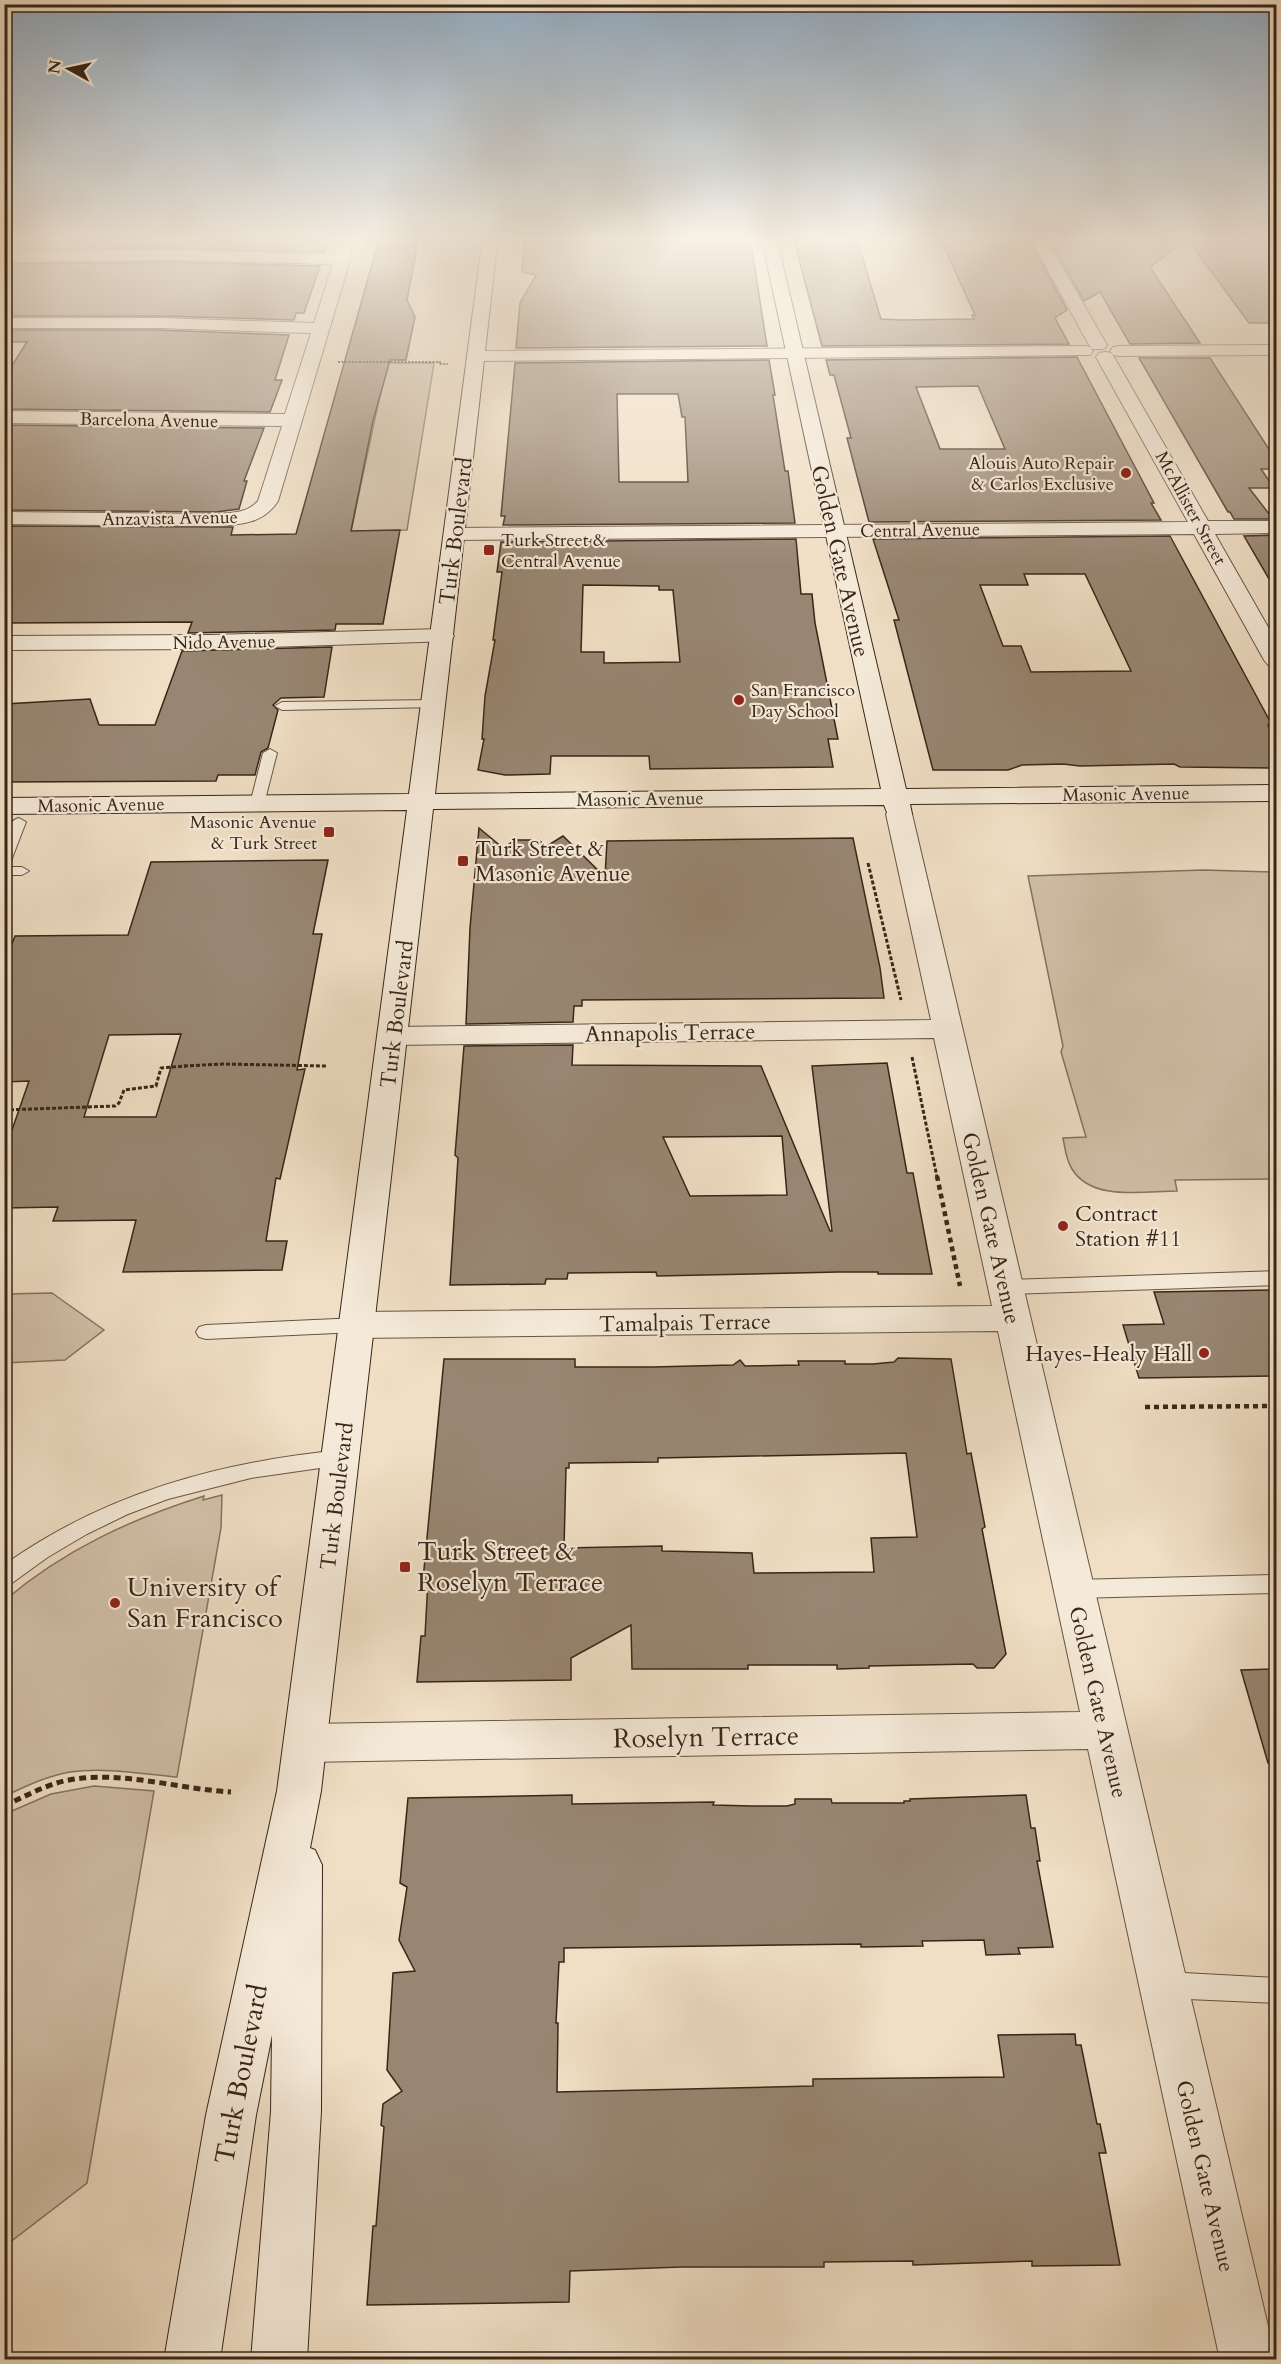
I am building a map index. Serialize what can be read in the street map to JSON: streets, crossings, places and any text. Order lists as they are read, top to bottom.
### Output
{
  "streets": {
    "street": [
      "Barcelona Avenue",
      "McAllister Street",
      "Anzavista Avenue",
      "Central Avenue",
      "Turk Boulevard",
      "Golden Gate Avenue",
      "Nido Avenue",
      "Masonic Avenue",
      "Annapolis Terrace",
      "Tamalpais Terrace",
      "Roselyn Terrace"
    ]
  },
  "crossings": [
    ["Barcelona Avenue", "Anzavista Avenue"],
    ["McAllister Street", "Central Avenue"],
    ["Central Avenue", "Turk Boulevard"],
    ["Central Avenue", "Golden Gate Avenue"],
    ["Turk Boulevard", "Nido Avenue"],
    ["Turk Boulevard", "Masonic Avenue"],
    ["Turk Boulevard", "Annapolis Terrace"],
    ["Turk Boulevard", "Tamalpais Terrace"],
    ["Turk Boulevard", "Roselyn Terrace"],
    ["Golden Gate Avenue", "Masonic Avenue"],
    ["Golden Gate Avenue", "Annapolis Terrace"],
    ["Golden Gate Avenue", "Tamalpais Terrace"],
    ["Golden Gate Avenue", "Roselyn Terrace"]
  ],
  "places": {
    "other": [
      "Alouis Auto Repair & Carlos Exclusive",
      "San Francisco Day School",
      "Contract Station #11",
      "Hayes-Healy Hall",
      "University of San Francisco"
    ],
    "transit": [
      "Turk Street & Central Avenue",
      "Masonic Avenue & Turk Street",
      "Turk Street & Masonic Avenue",
      "Turk Street & Roselyn Terrace"
    ]
  },
  "north": "left"
}
